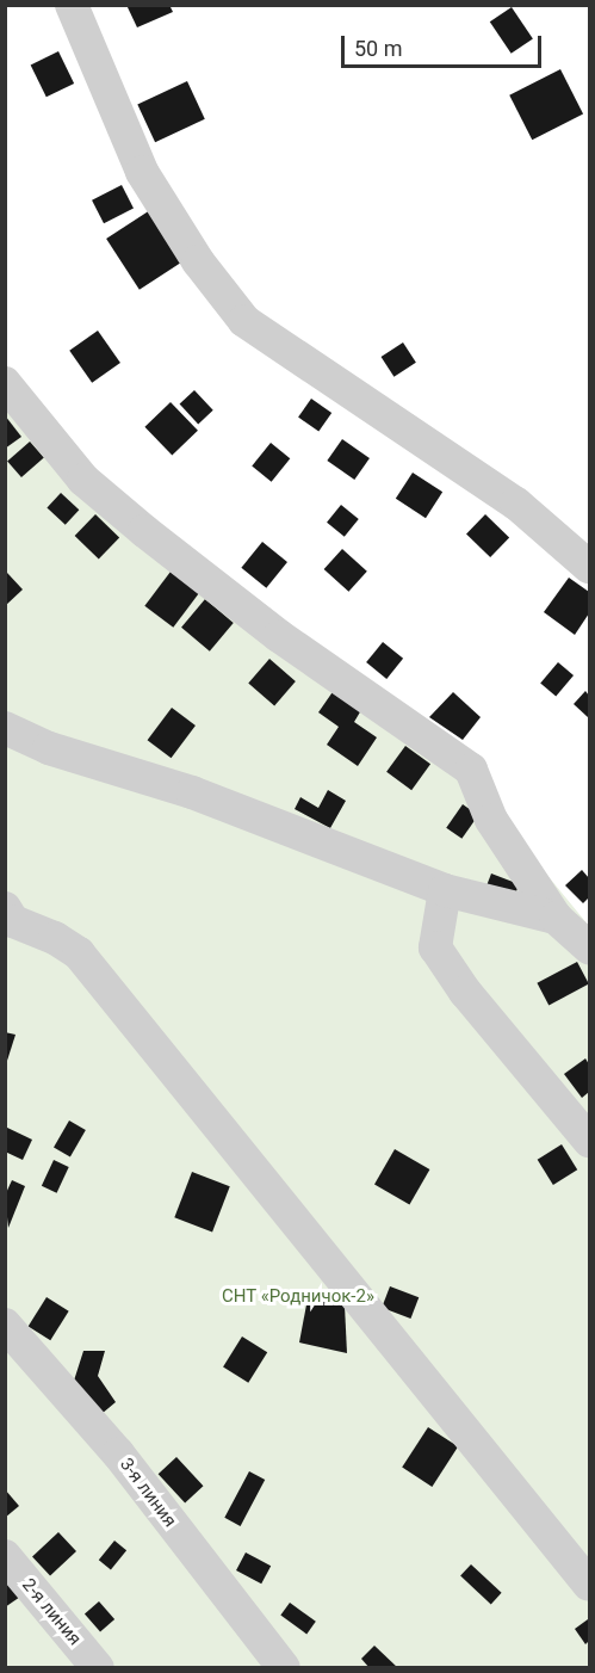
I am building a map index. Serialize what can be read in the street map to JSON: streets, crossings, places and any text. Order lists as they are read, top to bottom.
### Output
{
  "streets": {
    "lane": ["3-я линия", "2-я линия"]
  },
  "parks": ["СНТ «Родничок-2»"],
  "scale_bar": "50 m"
}
